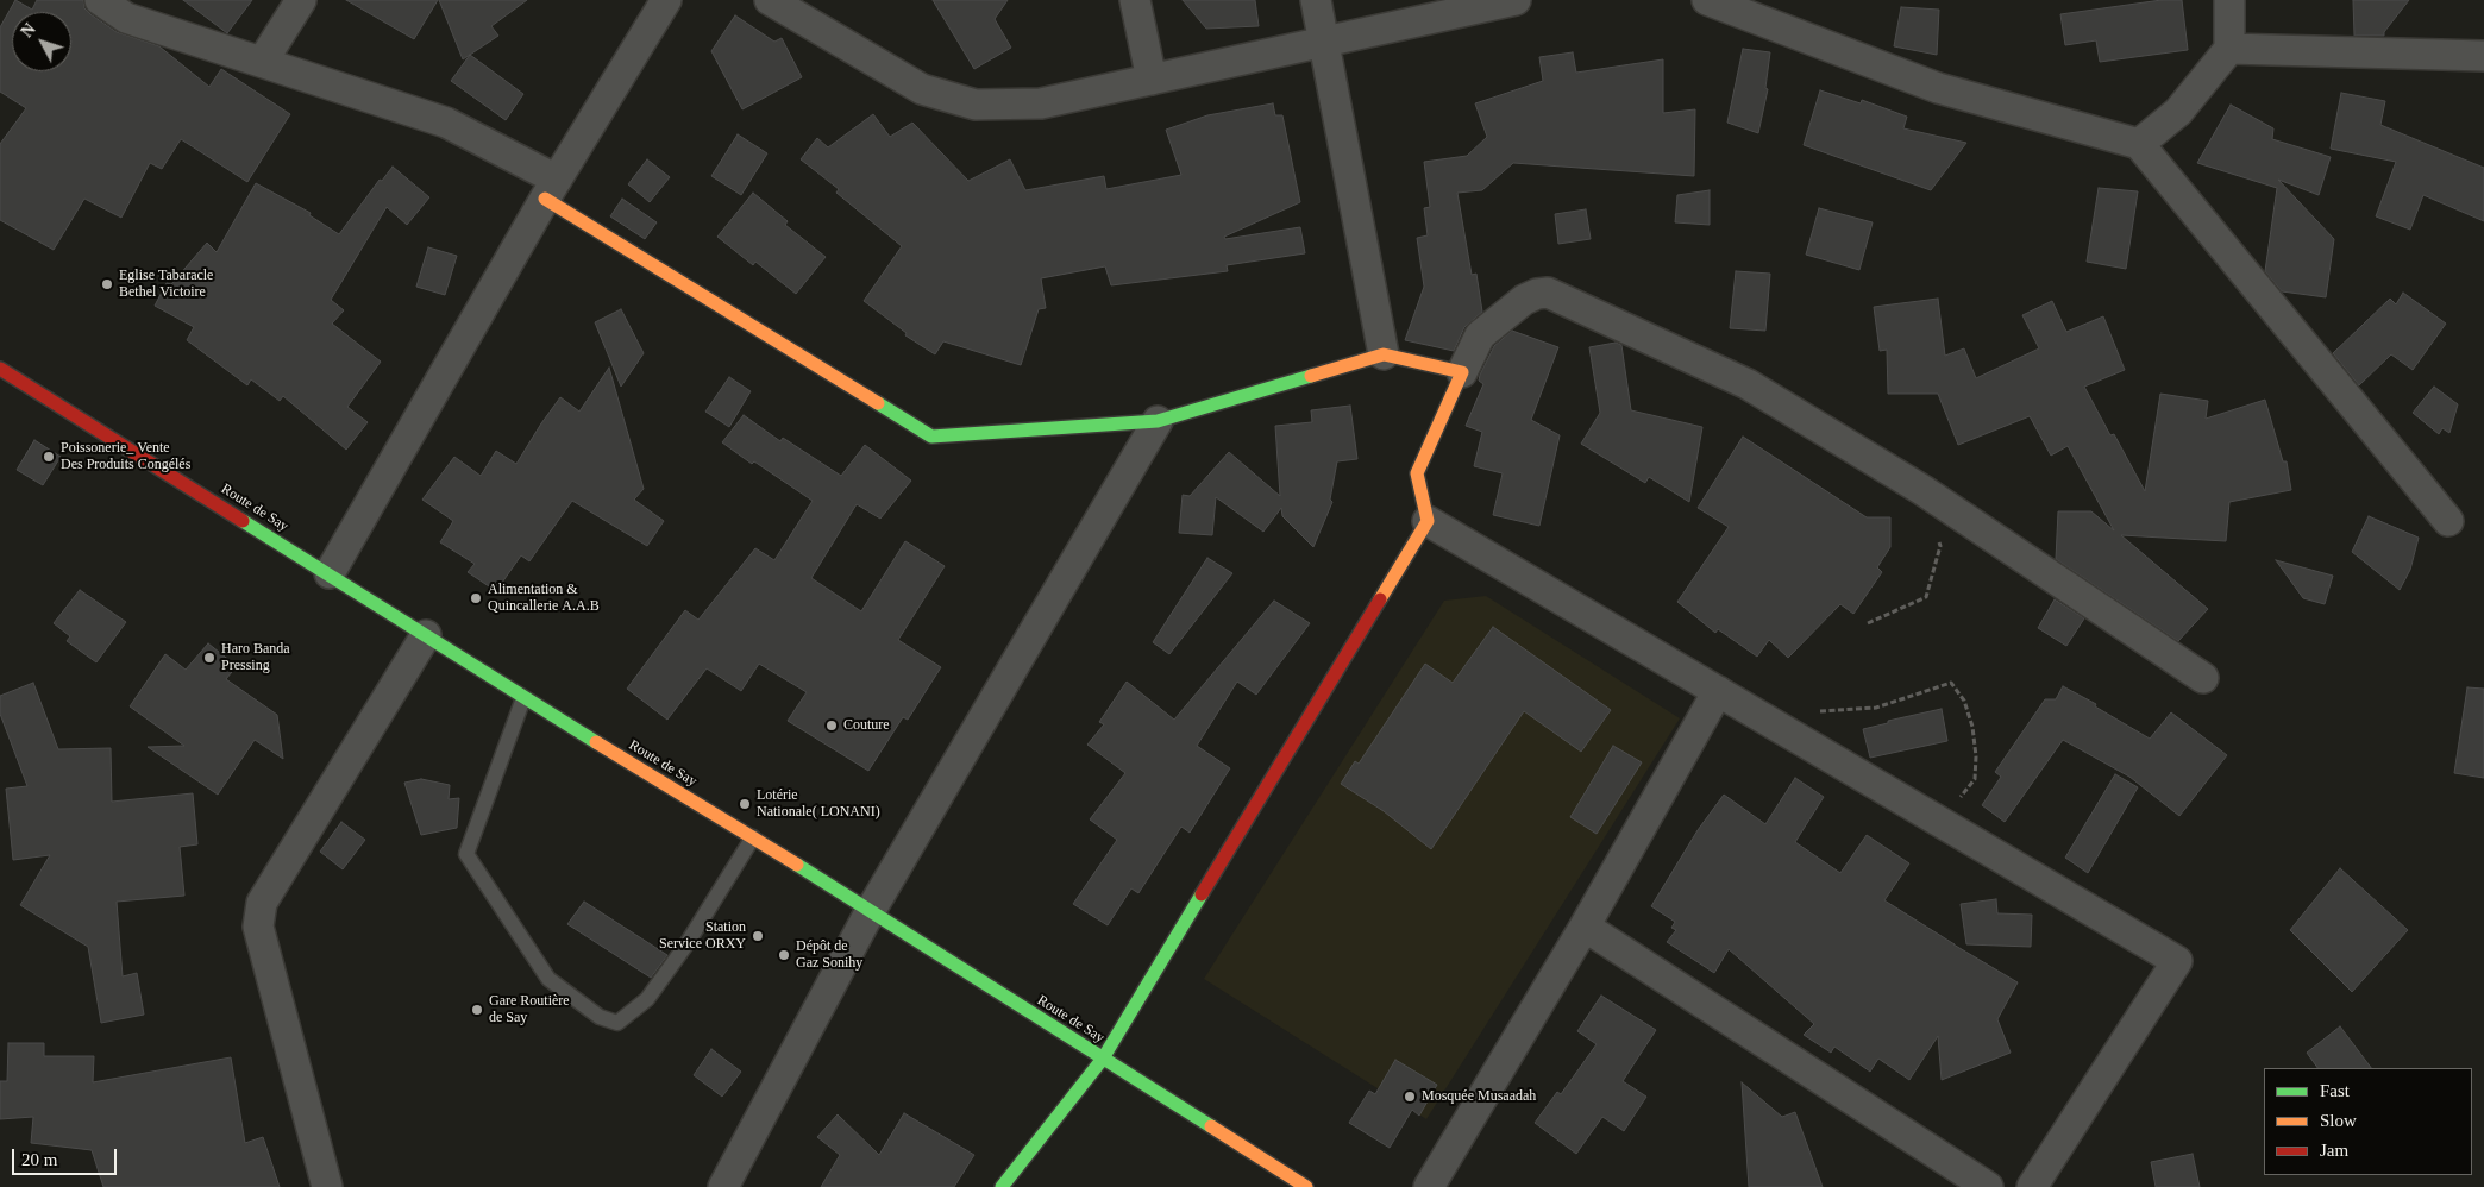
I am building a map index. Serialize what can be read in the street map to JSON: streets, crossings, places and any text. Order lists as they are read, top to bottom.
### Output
{
  "streets": {
    "street": ["Route de Say"]
  },
  "places": [
    "Eglise Tabaracle Bethel Victoire",
    "Poissonerie_ Vente Des Produits Congélés",
    "Alimentation & Quincallerie A.A.B",
    "Haro Banda Pressing",
    "Couture",
    "Lotérie Nationale( LONANI)",
    "Station Service ORXY",
    "Dépôt de Gaz Sonihy",
    "Gare Routière de Say",
    "Mosquée Musaadah"
  ],
  "legend": ["Fast", "Slow", "Jam"],
  "scale_bar": "20 m",
  "north": "top left"
}
